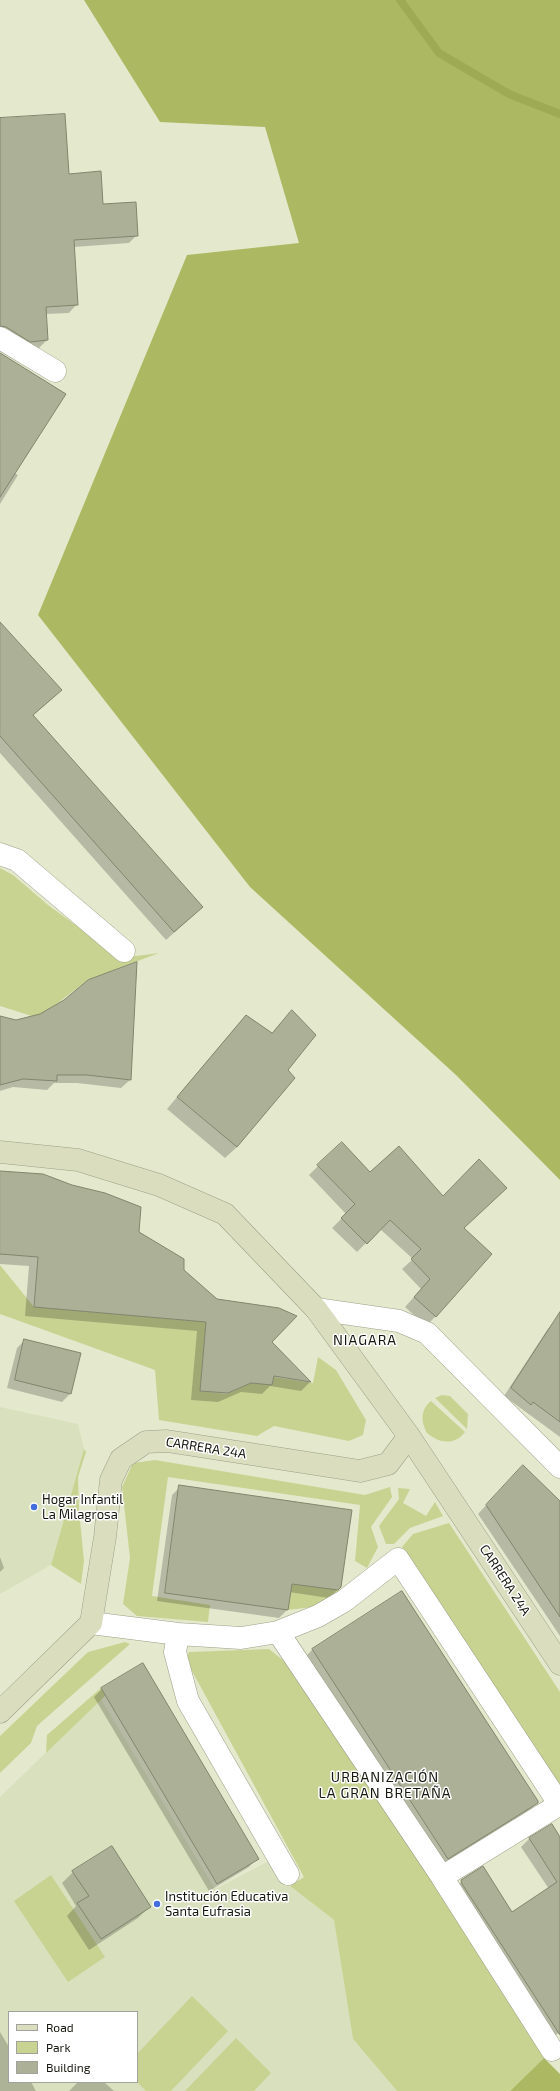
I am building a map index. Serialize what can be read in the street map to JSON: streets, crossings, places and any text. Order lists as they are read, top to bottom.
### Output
{
  "streets": {
    "street": ["CARRERA 24A"]
  },
  "districts": ["NIAGARA", "URBANIZACIÓN LA GRAN BRETAÑA"],
  "places": ["Hogar Infantil La Milagrosa", "Institución Educativa Santa Eufrasia"],
  "legend": ["Road", "Park", "Building"]
}
